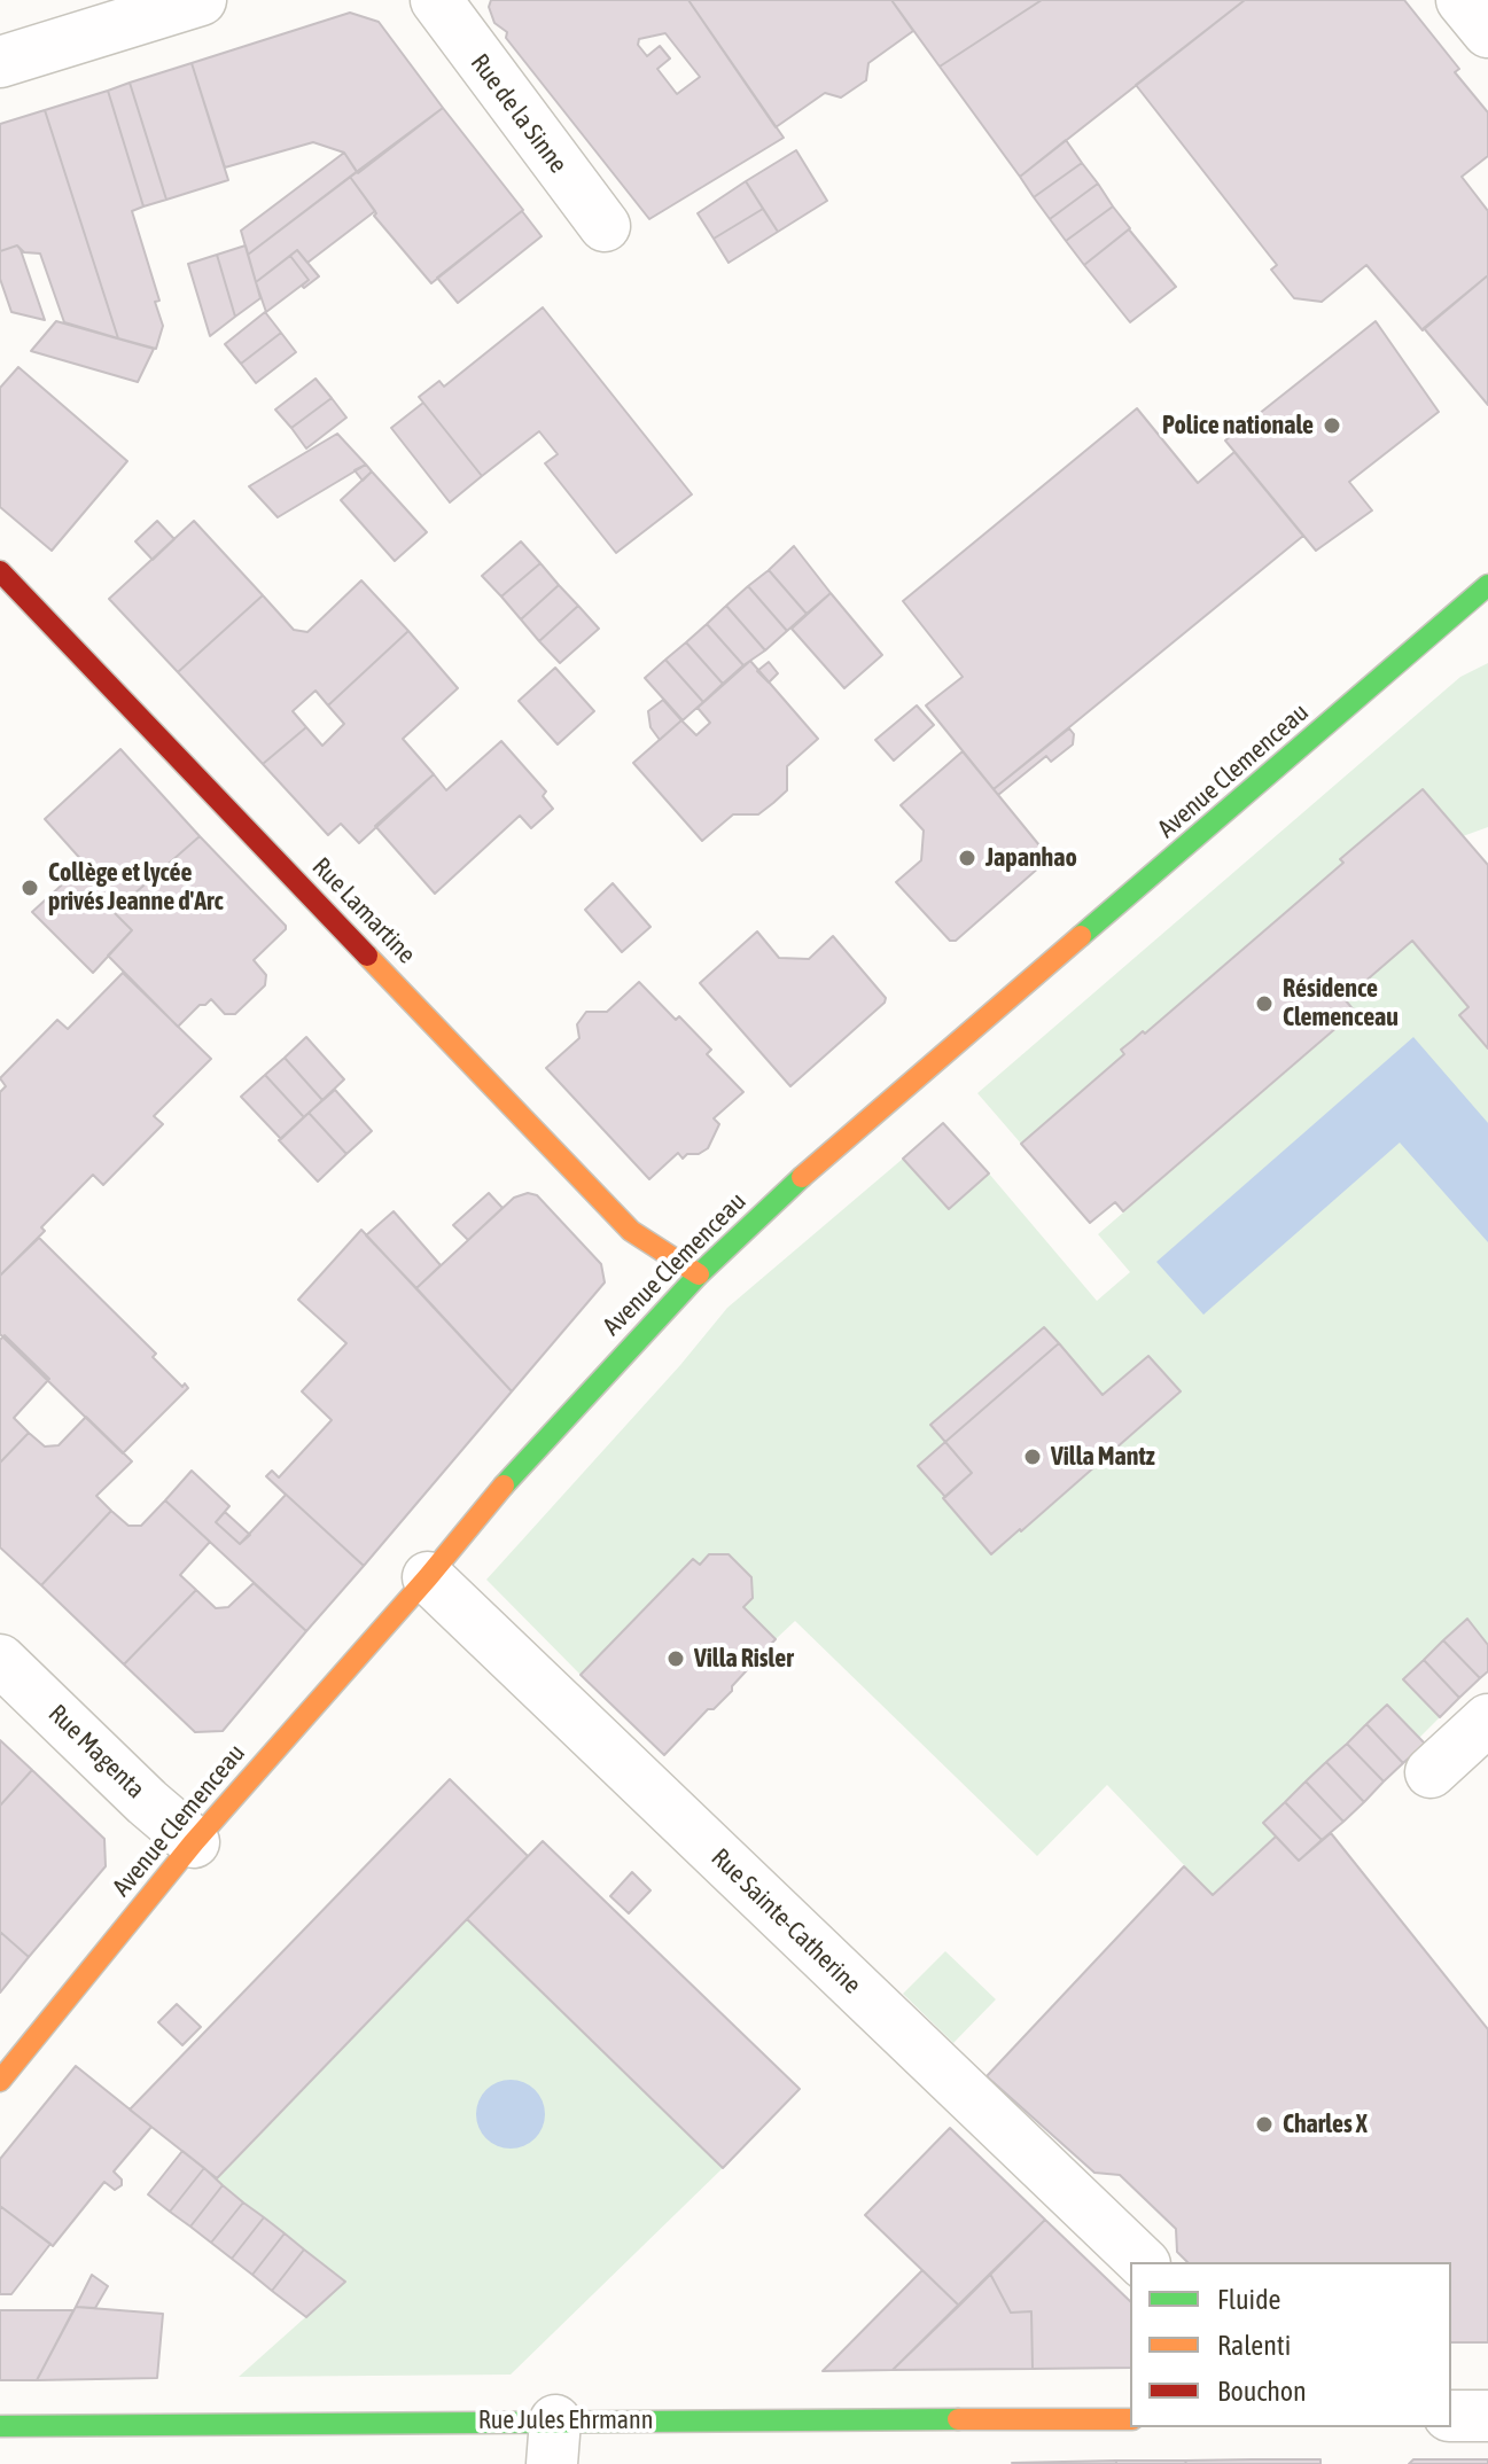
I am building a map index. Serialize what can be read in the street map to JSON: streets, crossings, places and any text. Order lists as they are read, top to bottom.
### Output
{
  "streets": {
    "street": [
      "Rue de la Sinne",
      "Avenue Clemenceau",
      "Rue Lamartine",
      "Rue Magenta",
      "Rue Sainte-Catherine",
      "Rue Jules Ehrmann"
    ]
  },
  "crossings": [
    ["Avenue Clemenceau", "Rue Lamartine"],
    ["Avenue Clemenceau", "Rue Magenta"],
    ["Avenue Clemenceau", "Rue Sainte-Catherine"]
  ],
  "places": [
    "Police nationale",
    "Japanhao",
    "Collège et lycée privés Jeanne d'Arc",
    "Résidence Clemenceau",
    "Villa Mantz",
    "Villa Risler",
    "Charles X"
  ],
  "legend": ["Fluide", "Ralenti", "Bouchon"]
}
